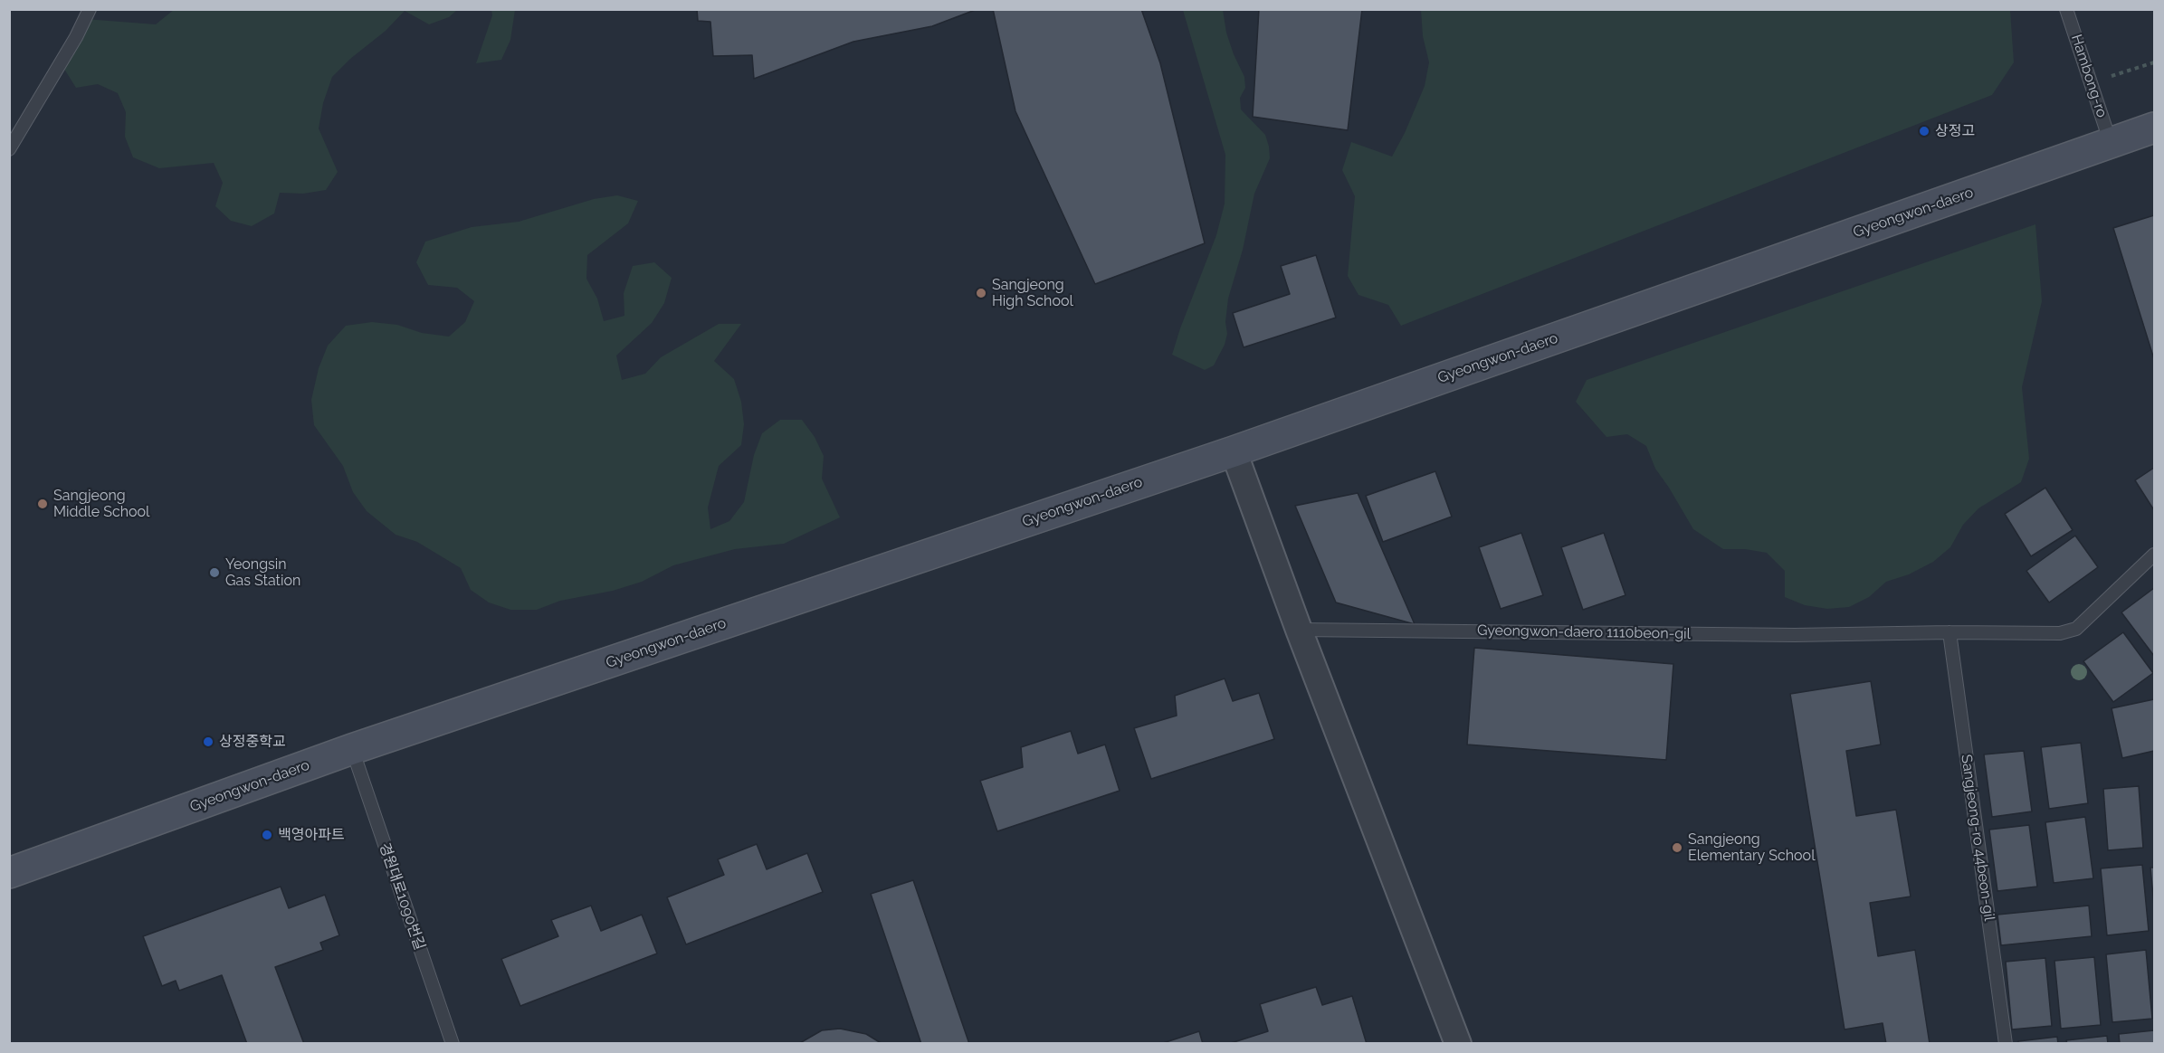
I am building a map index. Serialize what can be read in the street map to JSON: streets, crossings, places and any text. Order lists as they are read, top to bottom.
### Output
{
  "streets": {
    "main road": ["Gyeongwon-daero"],
    "lane": [
      "Hambong-ro",
      "Gyeongwon-daero 1110beon-gil",
      "Sangjeong-ro 44beon-gil",
      "경원대로1090번길"
    ]
  },
  "crossings": [
    ["Hambong-ro", "Gyeongwon-daero"],
    ["Gyeongwon-daero", "경원대로1090번길"],
    ["Gyeongwon-daero 1110beon-gil", "Sangjeong-ro 44beon-gil"]
  ],
  "places": [
    "상정고",
    "Sangjeong High School",
    "Sangjeong Middle School",
    "Yeongsin Gas Station",
    "상정중학교",
    "백영아파트",
    "Sangjeong Elementary School"
  ]
}
